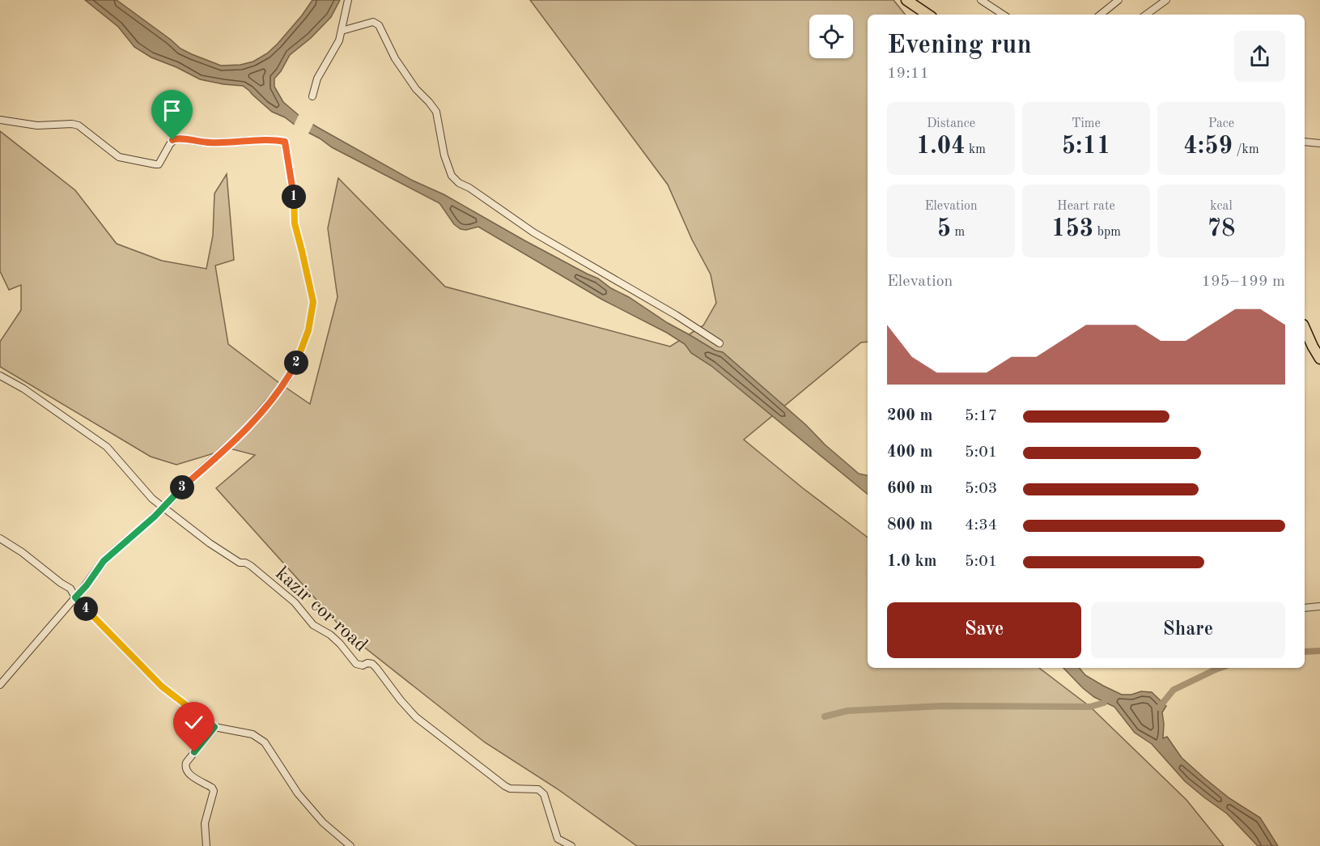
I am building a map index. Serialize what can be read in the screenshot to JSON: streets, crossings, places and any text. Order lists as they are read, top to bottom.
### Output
{
  "streets": {
    "street": ["kazir cor road"]
  },
  "page": {
    "heading": ["Evening run", "19:11"],
    "stats": [
      ["Distance", "1.04 km"],
      ["Time", "5:11"],
      ["Pace", "4:59 /km"],
      ["Elevation", "5 m"],
      ["Heart rate", "153 bpm"],
      ["kcal", "78"]
    ],
    "pins": [
      "1",
      "2",
      "3",
      "4"
    ],
    "chart": ["Elevation", "195–199 m"],
    "list": [
      {
        "name": "200 m",
        "note": "5:17"
      },
      {
        "name": "400 m",
        "note": "5:01"
      },
      {
        "name": "600 m",
        "note": "5:03"
      },
      {
        "name": "800 m",
        "note": "4:34"
      },
      {
        "name": "1.0 km",
        "note": "5:01"
      }
    ],
    "buttons": ["Save", "Share"]
  }
}
